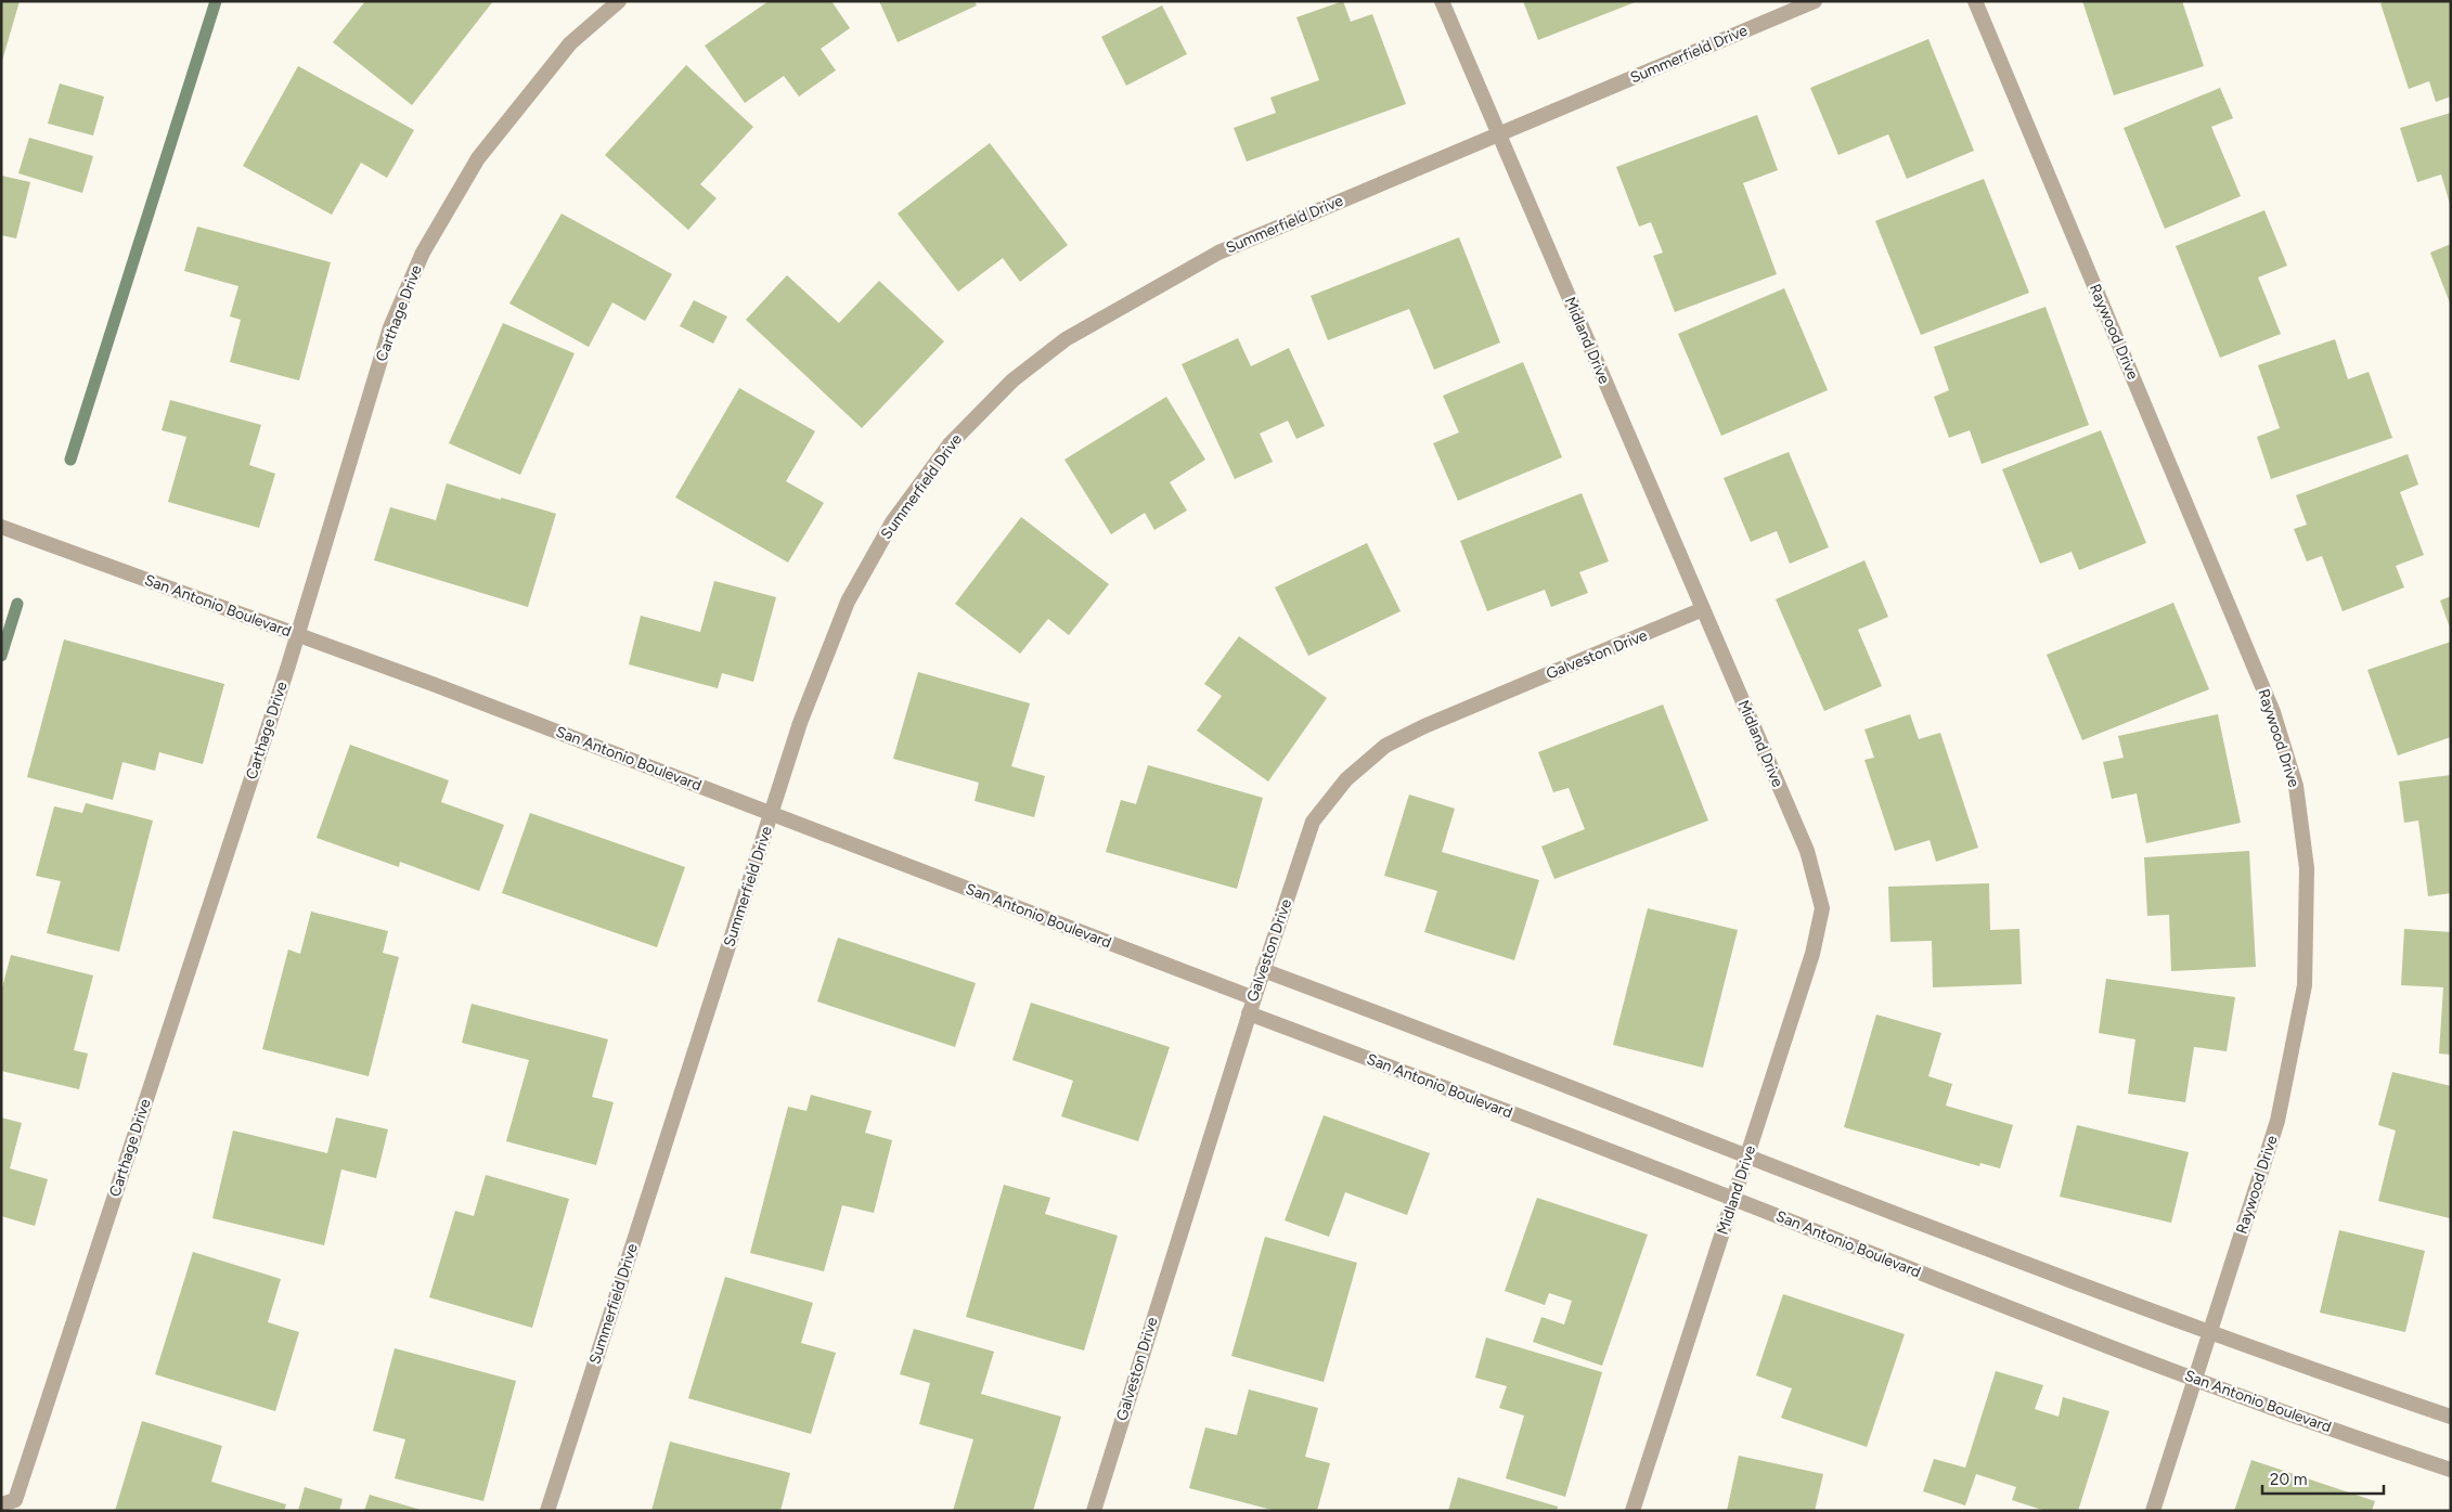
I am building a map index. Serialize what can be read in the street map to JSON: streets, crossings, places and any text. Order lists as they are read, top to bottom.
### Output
{
  "streets": {
    "street": [
      "Summerfield Drive",
      "Carthage Drive",
      "Raywood Drive",
      "Midland Drive",
      "San Antonio Boulevard",
      "Galveston Drive"
    ]
  },
  "crossings": [
    ["Summerfield Drive", "Midland Drive"],
    ["Summerfield Drive", "San Antonio Boulevard"],
    ["Carthage Drive", "San Antonio Boulevard"],
    ["Raywood Drive", "San Antonio Boulevard"],
    ["Midland Drive", "San Antonio Boulevard"],
    ["Midland Drive", "Galveston Drive"],
    ["San Antonio Boulevard", "Galveston Drive"]
  ],
  "scale_bar": "20 m"
}
